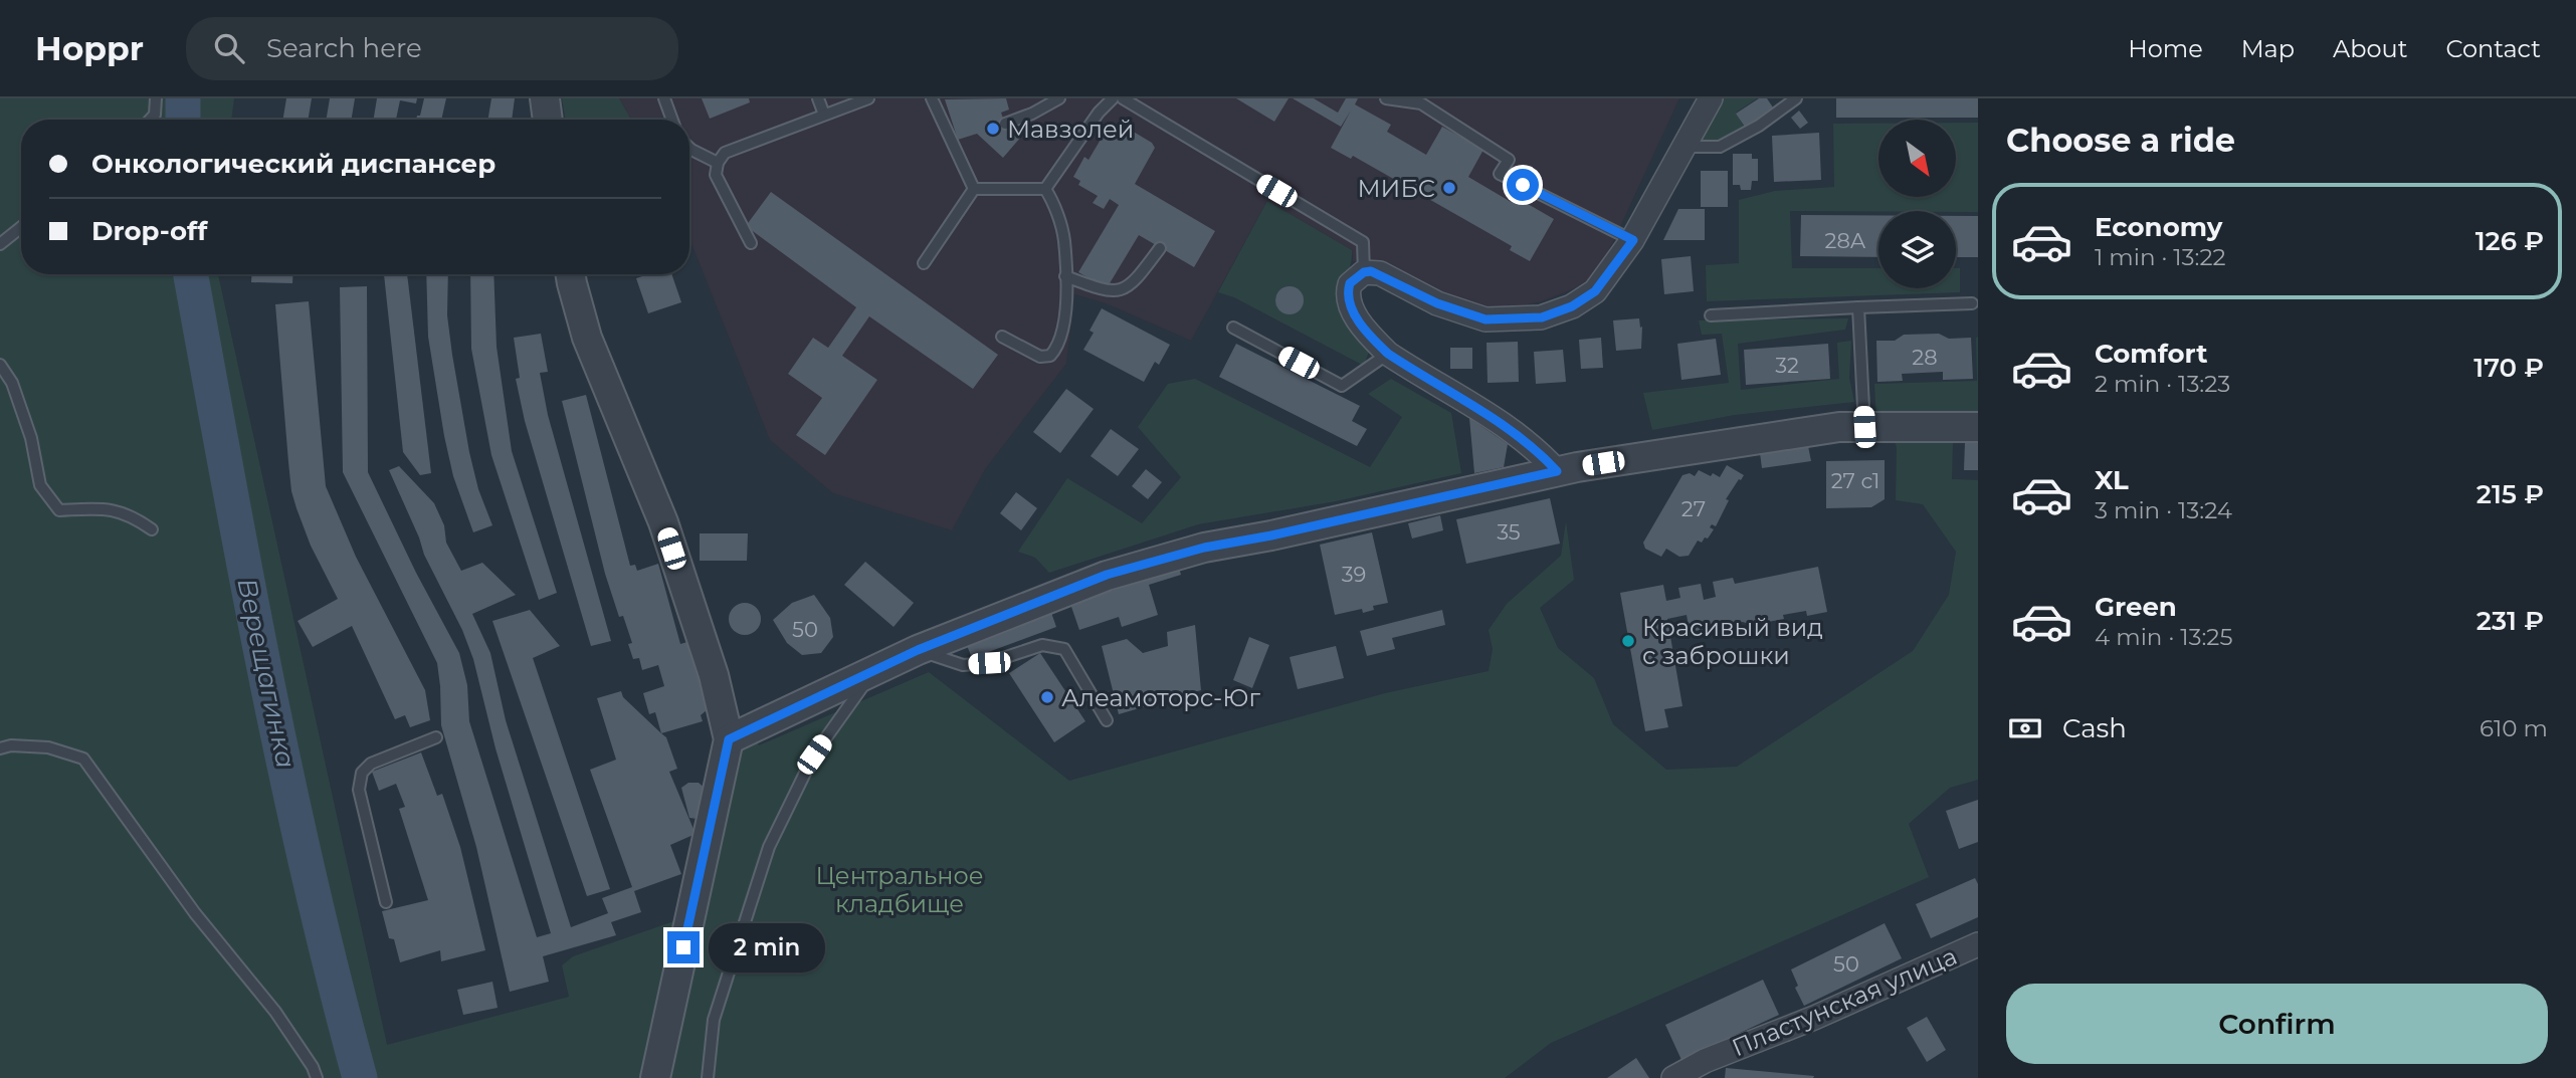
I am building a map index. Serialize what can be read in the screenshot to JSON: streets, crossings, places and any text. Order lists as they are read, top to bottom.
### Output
{
  "streets": {
    "street": ["Пластунская улица"]
  },
  "water": ["Верещагинка"],
  "parks": ["Центральное кладбище"],
  "places": [
    "Мавзолей",
    "МИБС",
    "Красивый вид с заброшки",
    "Алеамоторс-Юг"
  ],
  "house_numbers": [
    "28А",
    "28",
    "32",
    "27 с1",
    "27",
    "35",
    "39",
    "50",
    "50"
  ],
  "north": "bottom right",
  "page": {
    "header": "Hoppr",
    "search": "Search here",
    "nav": [
      "Home",
      "Map",
      "About",
      "Contact"
    ],
    "heading": "Choose a ride",
    "banner": ["Онкологический диспансер", "Drop-off"],
    "list": [
      {
        "name": "Economy",
        "note": "1 min · 13:22",
        "value": "126 ₽"
      },
      {
        "name": "Comfort",
        "note": "2 min · 13:23",
        "value": "170 ₽"
      },
      {
        "name": "XL",
        "note": "3 min · 13:24",
        "value": "215 ₽"
      },
      {
        "name": "Green",
        "note": "4 min · 13:25",
        "value": "231 ₽"
      }
    ],
    "pay": ["Cash", "610 m"],
    "bubble": "2 min",
    "buttons": "Confirm"
  }
}
